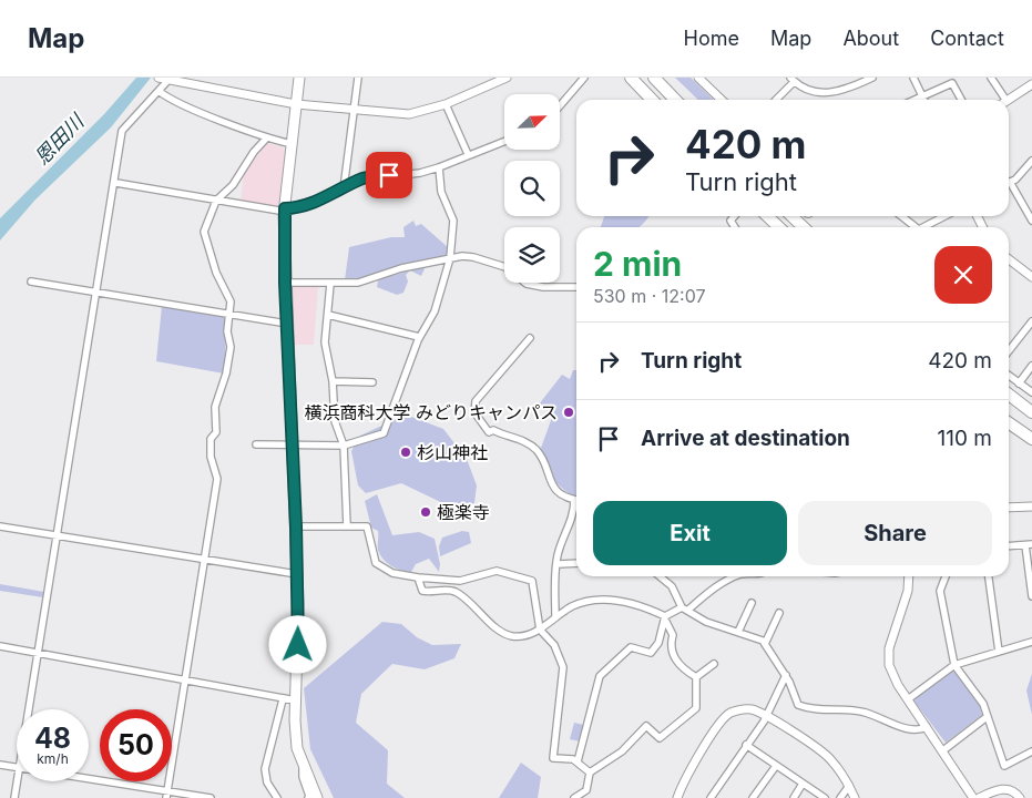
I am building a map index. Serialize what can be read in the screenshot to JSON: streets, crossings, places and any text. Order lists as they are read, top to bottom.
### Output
{
  "water": ["恩田川"],
  "places": ["横浜商科大学 みどりキャンパス", "杉山神社", "極楽寺"],
  "north": "top right",
  "page": {
    "header": "Map",
    "nav": [
      "Home",
      "Map",
      "About",
      "Contact"
    ],
    "turn": ["420 m", "Turn right"],
    "heading": ["2 min", "530 m · 12:07"],
    "list": [
      {
        "name": "Turn right",
        "value": "420 m"
      },
      {
        "name": "Arrive at destination",
        "value": "110 m"
      }
    ],
    "buttons": ["Exit", "Share"],
    "speed": "48 km/h",
    "limit": "50"
  }
}
